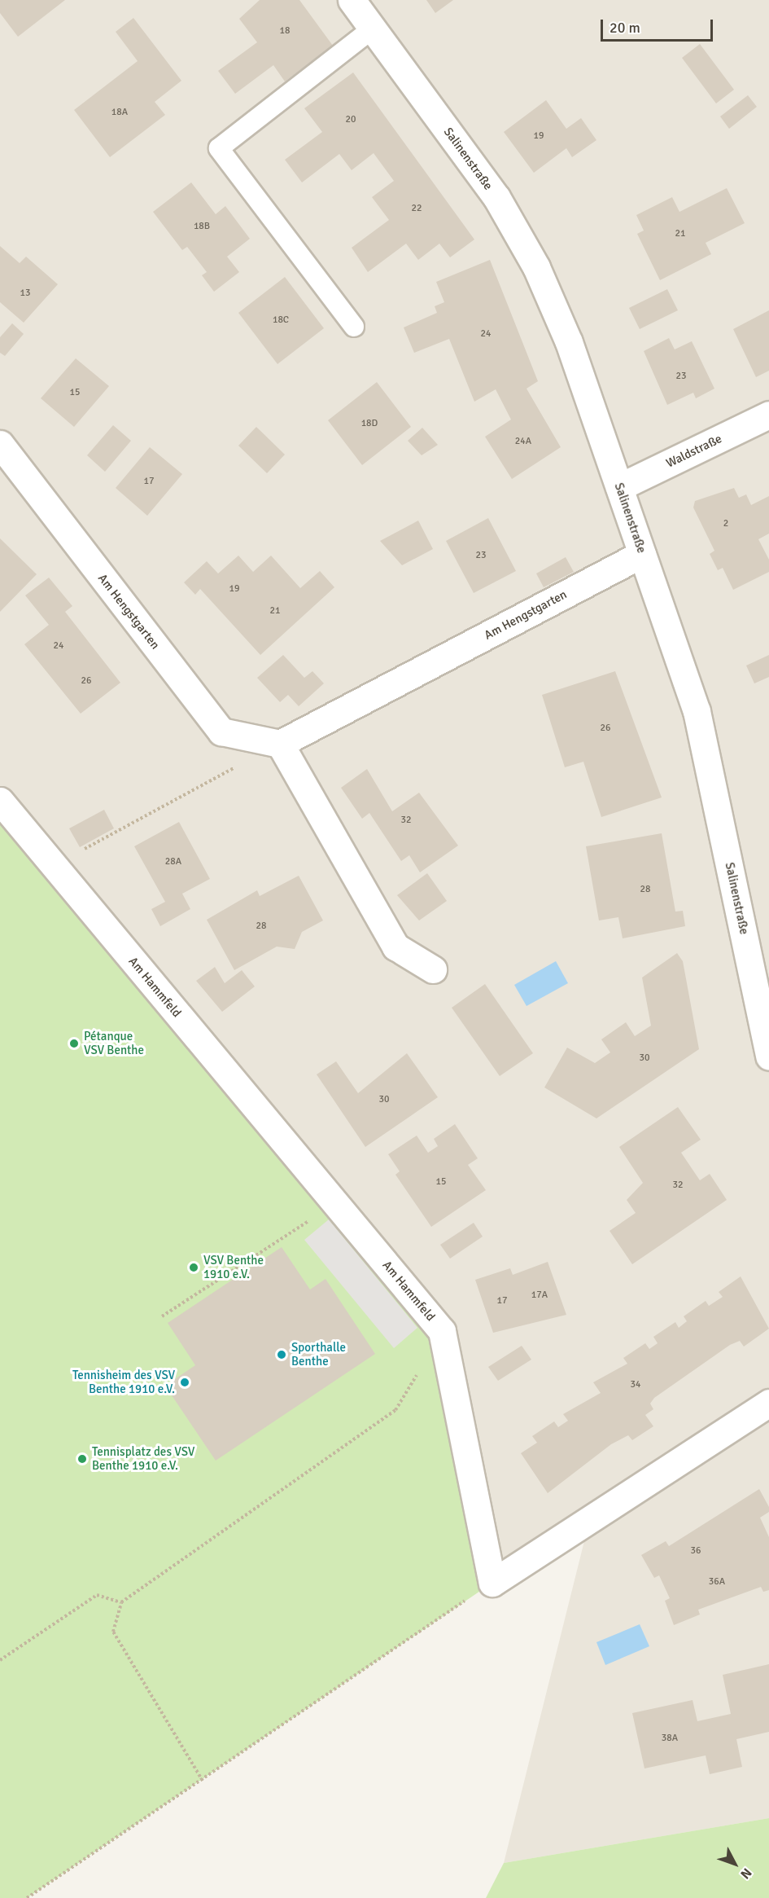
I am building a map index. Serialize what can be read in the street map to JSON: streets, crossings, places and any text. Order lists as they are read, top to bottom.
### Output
{
  "streets": {
    "street": [
      "Salinenstraße",
      "Waldstraße",
      "Am Hengstgarten",
      "Am Hammfeld"
    ]
  },
  "crossings": [
    ["Salinenstraße", "Waldstraße"],
    ["Salinenstraße", "Am Hengstgarten"]
  ],
  "places": [
    "Pétanque VSV Benthe",
    "VSV Benthe 1910 e.V.",
    "Sporthalle Benthe",
    "Tennisheim des VSV Benthe 1910 e.V.",
    "Tennisplatz des VSV Benthe 1910 e.V."
  ],
  "house_numbers": [
    "18",
    "18A",
    "20",
    "19",
    "22",
    "18B",
    "21",
    "13",
    "18C",
    "24",
    "23",
    "15",
    "18D",
    "24A",
    "17",
    "2",
    "23",
    "19",
    "21",
    "24",
    "26",
    "26",
    "32",
    "28A",
    "28",
    "28",
    "30",
    "30",
    "15",
    "32",
    "17A",
    "17",
    "34",
    "36",
    "36A",
    "38A"
  ],
  "scale_bar": "20 m",
  "north": "bottom right"
}
